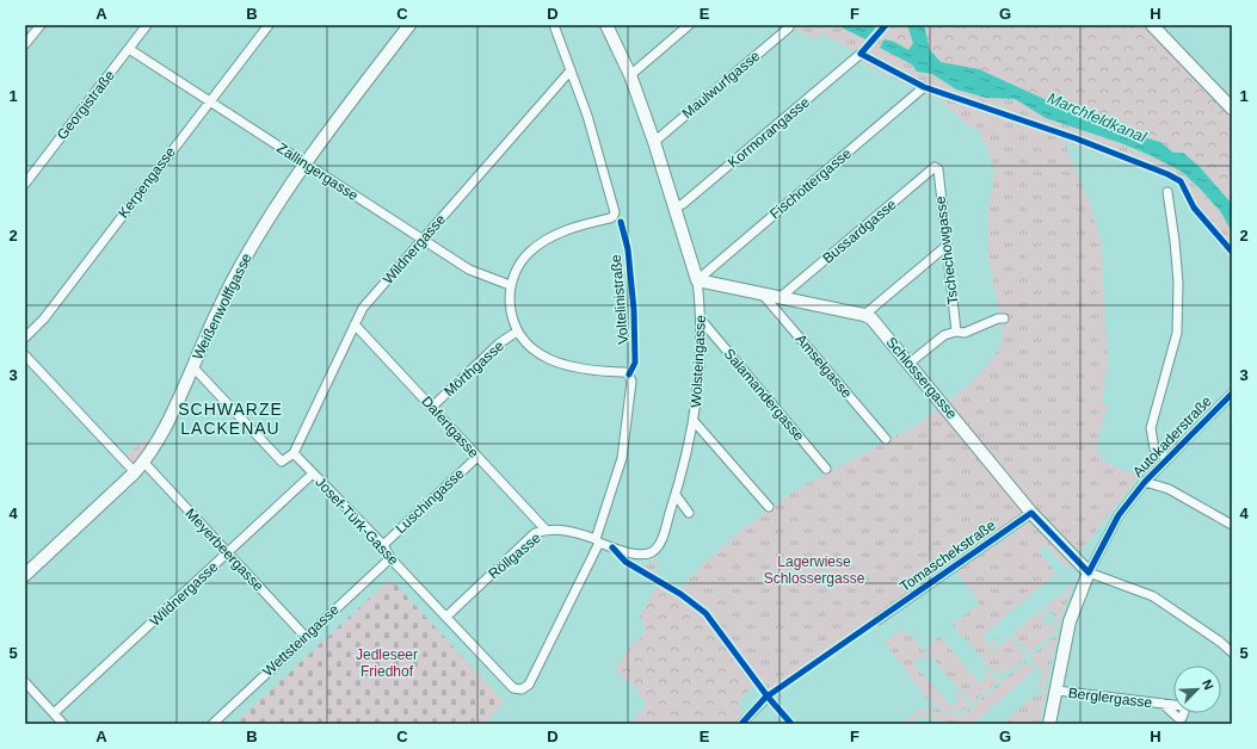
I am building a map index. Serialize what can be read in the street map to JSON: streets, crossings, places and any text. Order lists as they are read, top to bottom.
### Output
{
  "streets": {
    "street": [
      "Maulwurfgasse",
      "Georgistraße",
      "Kormorangasse",
      "Zallingergasse",
      "Kerpengasse",
      "Fischottergasse",
      "Bussardgasse",
      "Wildnergasse",
      "Tschechowgasse",
      "Weißenwolffgasse",
      "Wolsteingasse",
      "Amselgasse",
      "Mörthgasse",
      "Schlossergasse",
      "Salamandergasse",
      "Dafertgasse",
      "Autokaderstraße",
      "Luschingasse",
      "Josef-Türk-Gasse",
      "Meyerbeergasse",
      "Röllgasse",
      "Tomaschekstraße",
      "Wettsteingasse",
      "Berglergasse"
    ],
    "cycle path": ["Voltelinistraße"]
  },
  "crossings": [
    ["Maulwurfgasse", "Wolsteingasse"],
    ["Georgistraße", "Zallingergasse"],
    ["Kormorangasse", "Wolsteingasse"],
    ["Zallingergasse", "Kerpengasse"],
    ["Zallingergasse", "Wildnergasse"],
    ["Zallingergasse", "Weißenwolffgasse"],
    ["Fischottergasse", "Wolsteingasse"],
    ["Fischottergasse", "Schlossergasse"],
    ["Bussardgasse", "Tschechowgasse"],
    ["Bussardgasse", "Schlossergasse"],
    ["Wildnergasse", "Dafertgasse"],
    ["Wildnergasse", "Josef-Türk-Gasse"],
    ["Wildnergasse", "Meyerbeergasse"],
    ["Weißenwolffgasse", "Meyerbeergasse"],
    ["Wolsteingasse", "Schlossergasse"],
    ["Wolsteingasse", "Salamandergasse"],
    ["Wolsteingasse", "Josef-Türk-Gasse"],
    ["Wolsteingasse", "Röllgasse"],
    ["Amselgasse", "Schlossergasse"],
    ["Mörthgasse", "Dafertgasse"],
    ["Schlossergasse", "Autokaderstraße"],
    ["Schlossergasse", "Tomaschekstraße"],
    ["Dafertgasse", "Luschingasse"],
    ["Dafertgasse", "Röllgasse"],
    ["Autokaderstraße", "Berglergasse"],
    ["Luschingasse", "Josef-Türk-Gasse"],
    ["Josef-Türk-Gasse", "Röllgasse"],
    ["Josef-Türk-Gasse", "Wettsteingasse"],
    ["Meyerbeergasse", "Wettsteingasse"]
  ],
  "districts": ["SCHWARZE LACKENAU"],
  "water": ["Marchfeldkanal"],
  "parks": ["Lagerwiese Schlossergasse", "Jedleseer Friedhof"],
  "north": "top right",
  "grid": {
    "columns": [
      "A",
      "B",
      "C",
      "D",
      "E",
      "F",
      "G",
      "H"
    ],
    "rows": [
      "1",
      "2",
      "3",
      "4",
      "5"
    ]
  }
}
